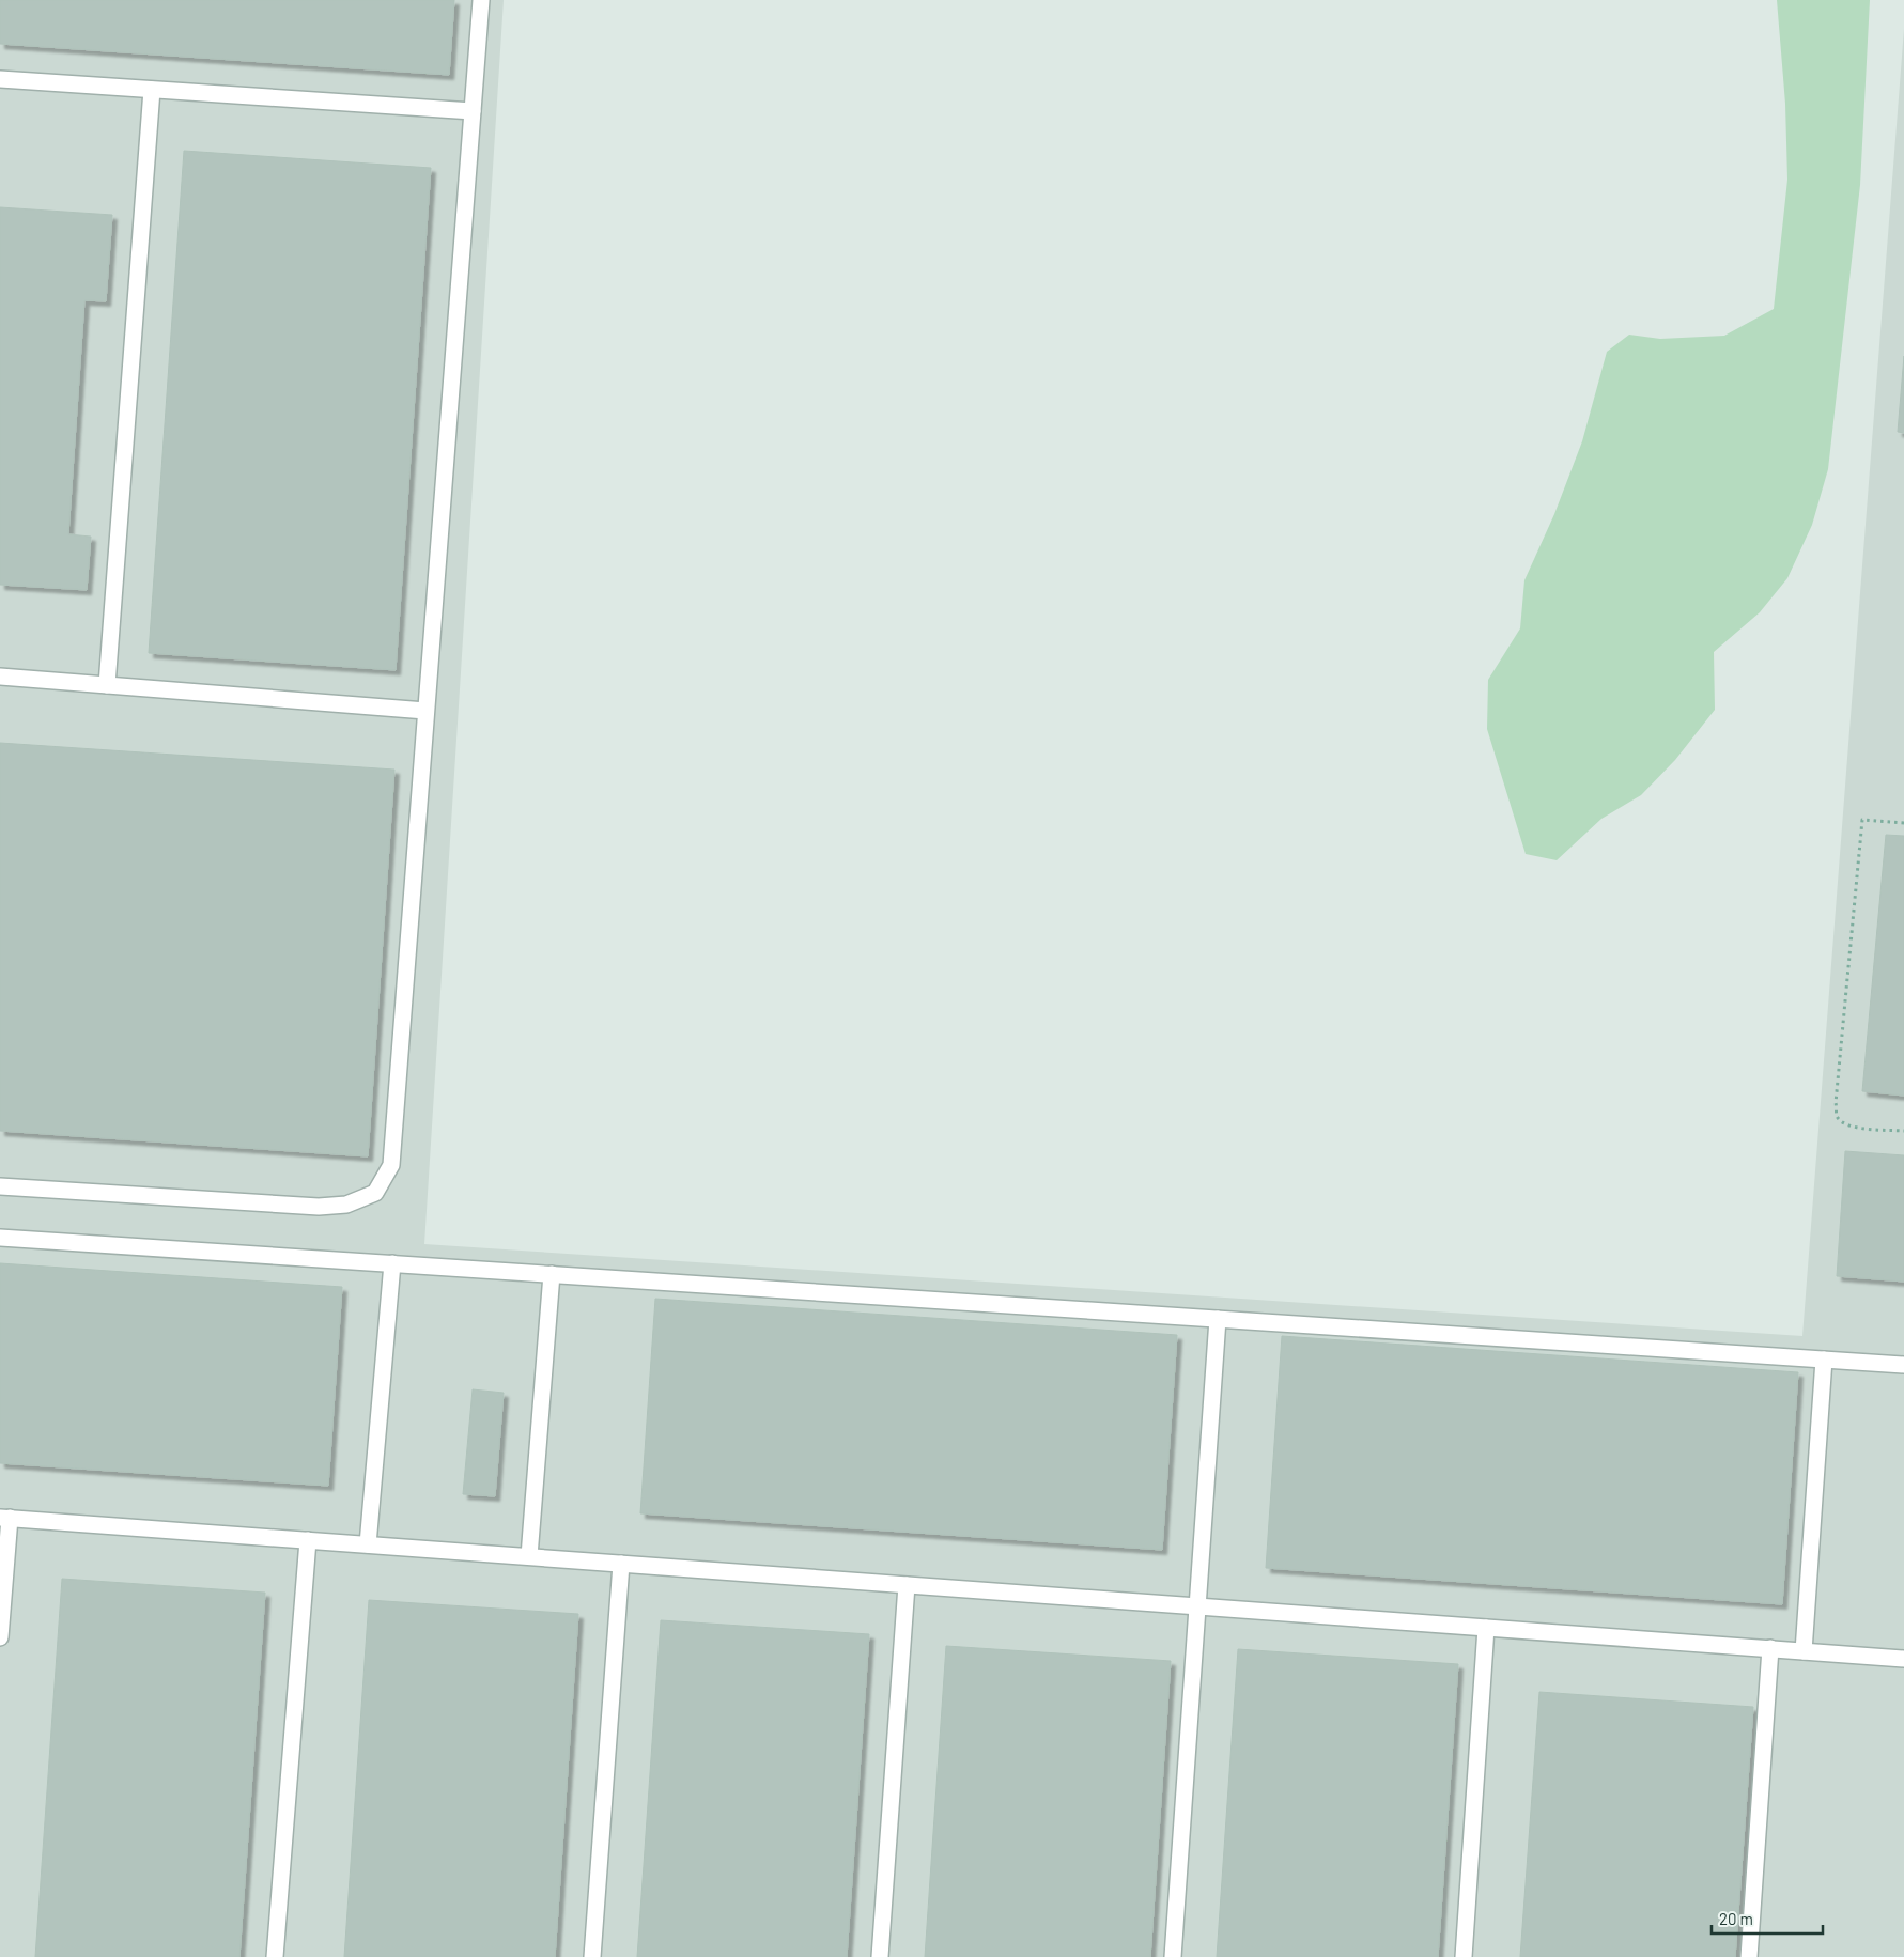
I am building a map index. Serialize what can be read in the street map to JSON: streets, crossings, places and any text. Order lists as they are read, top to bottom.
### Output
{
  "scale_bar": "20 m"
}
